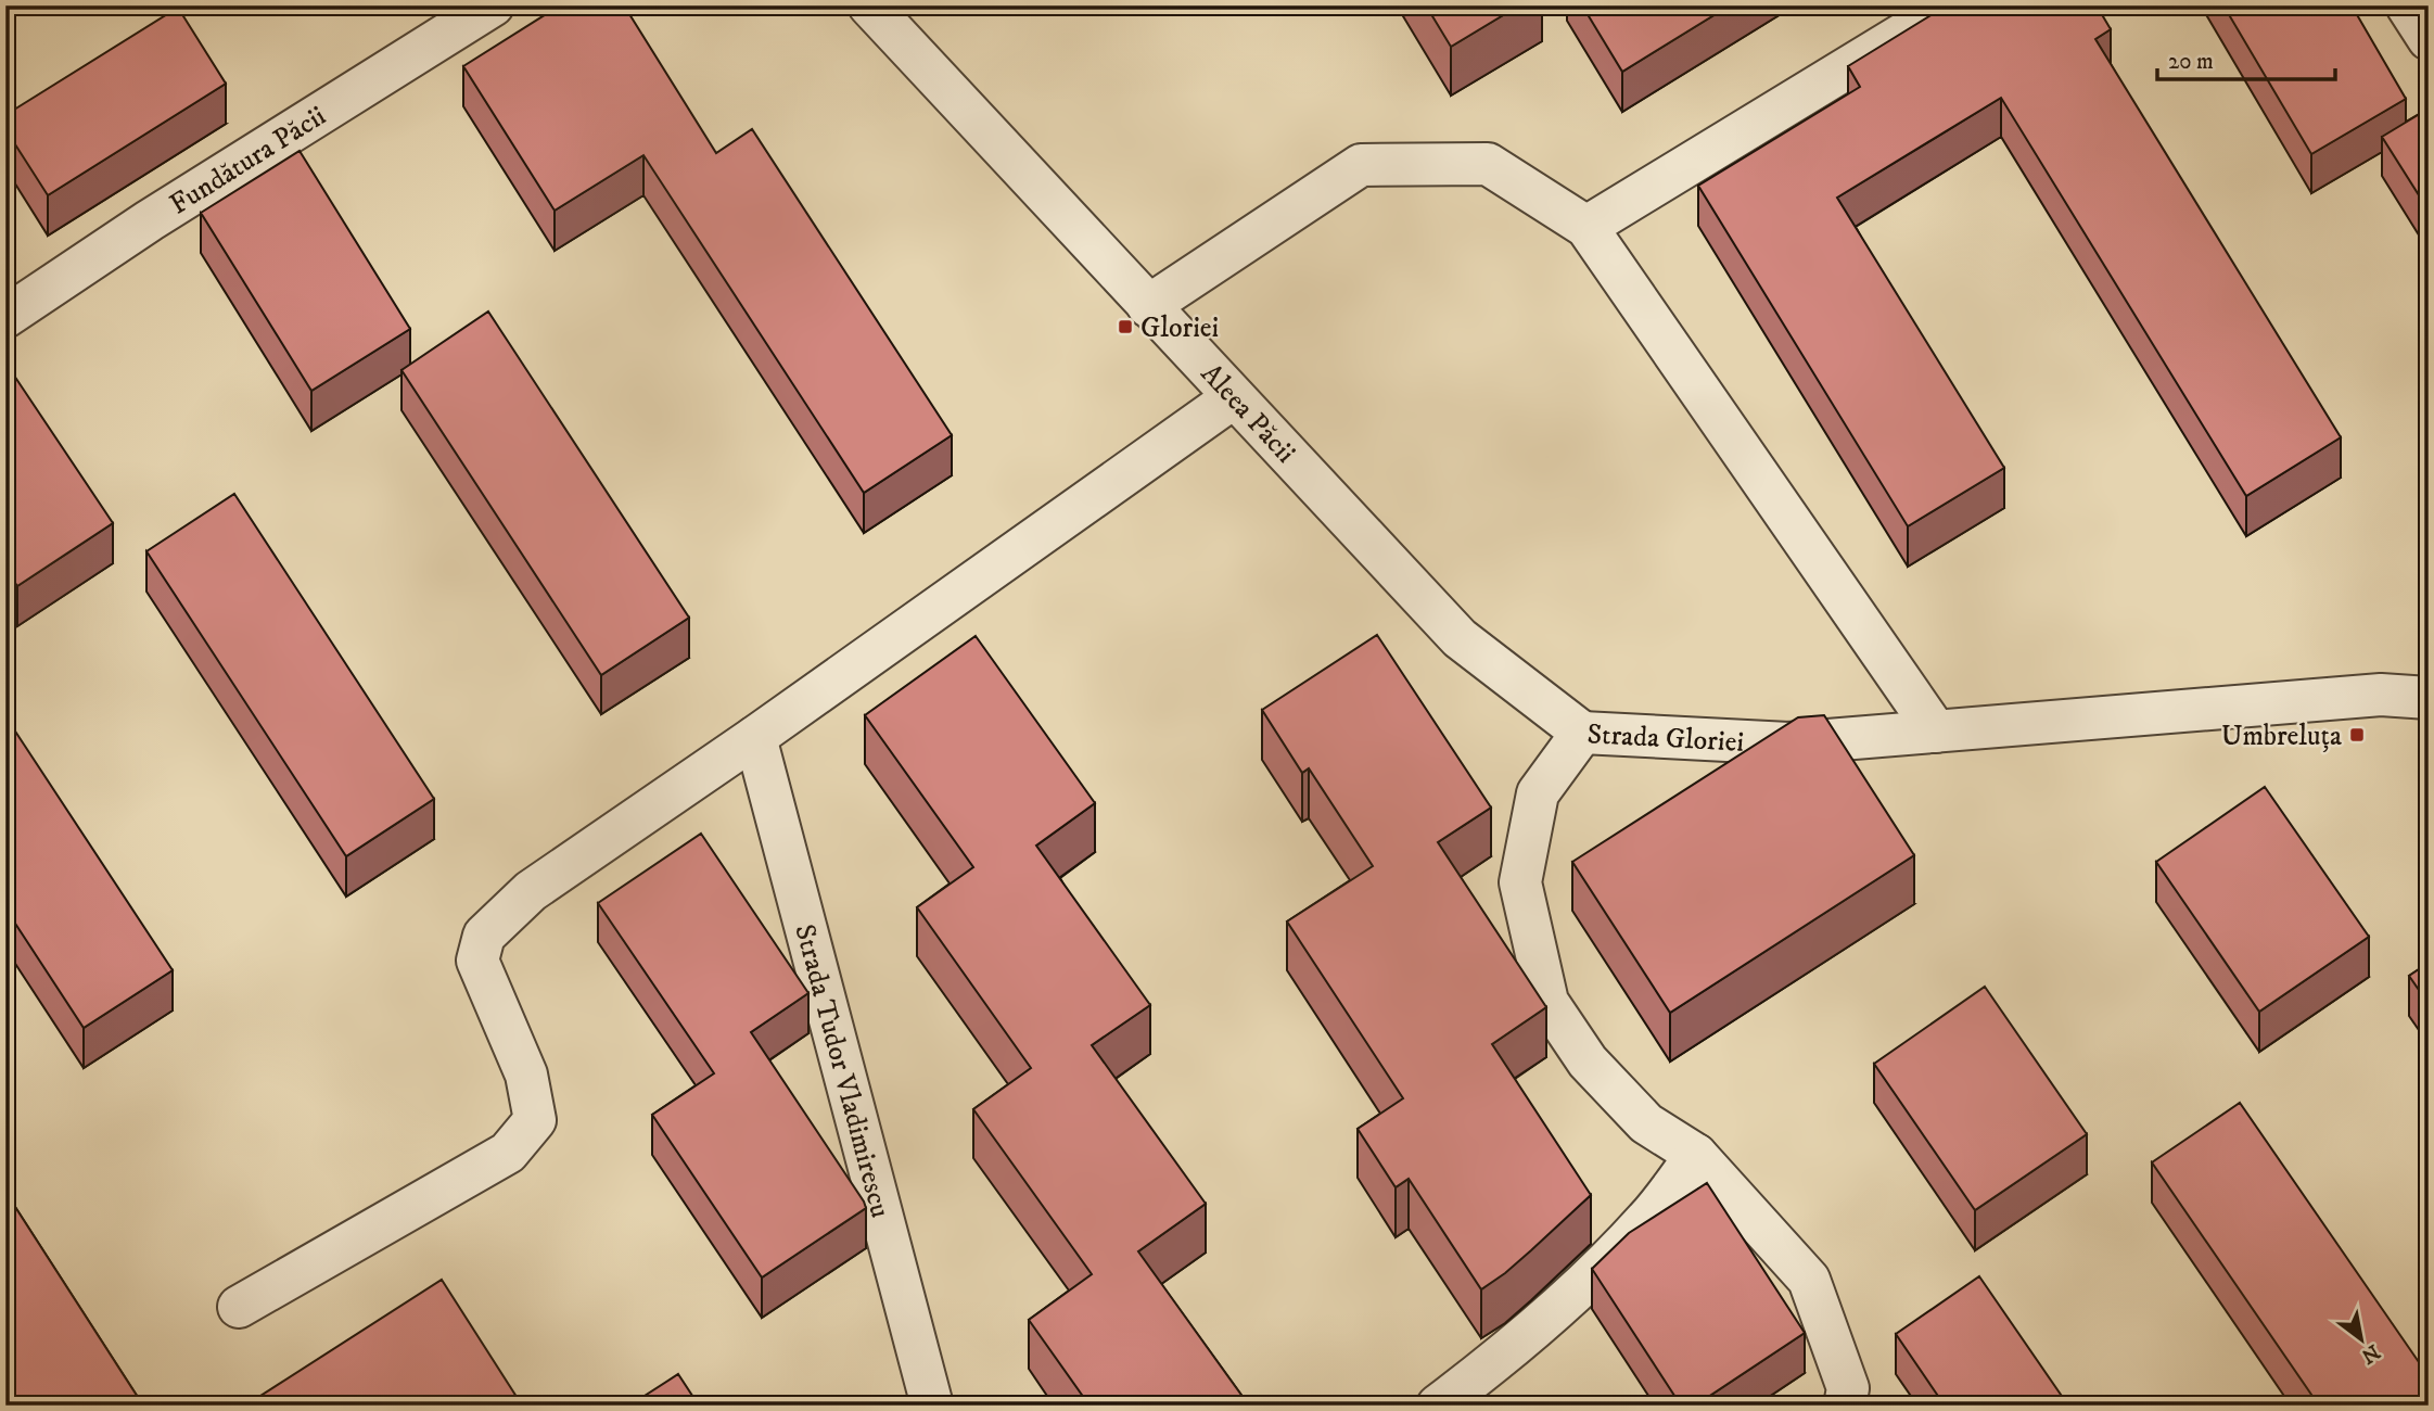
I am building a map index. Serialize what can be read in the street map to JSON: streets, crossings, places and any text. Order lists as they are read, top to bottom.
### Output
{
  "streets": {
    "street": [
      "Fundătura Păcii",
      "Aleea Păcii",
      "Strada Gloriei",
      "Strada Tudor Vladimirescu"
    ]
  },
  "crossings": [
    ["Aleea Păcii", "Strada Gloriei"]
  ],
  "places": {
    "transit": ["Gloriei", "Umbreluța"]
  },
  "scale_bar": "20 m",
  "north": "bottom right"
}
